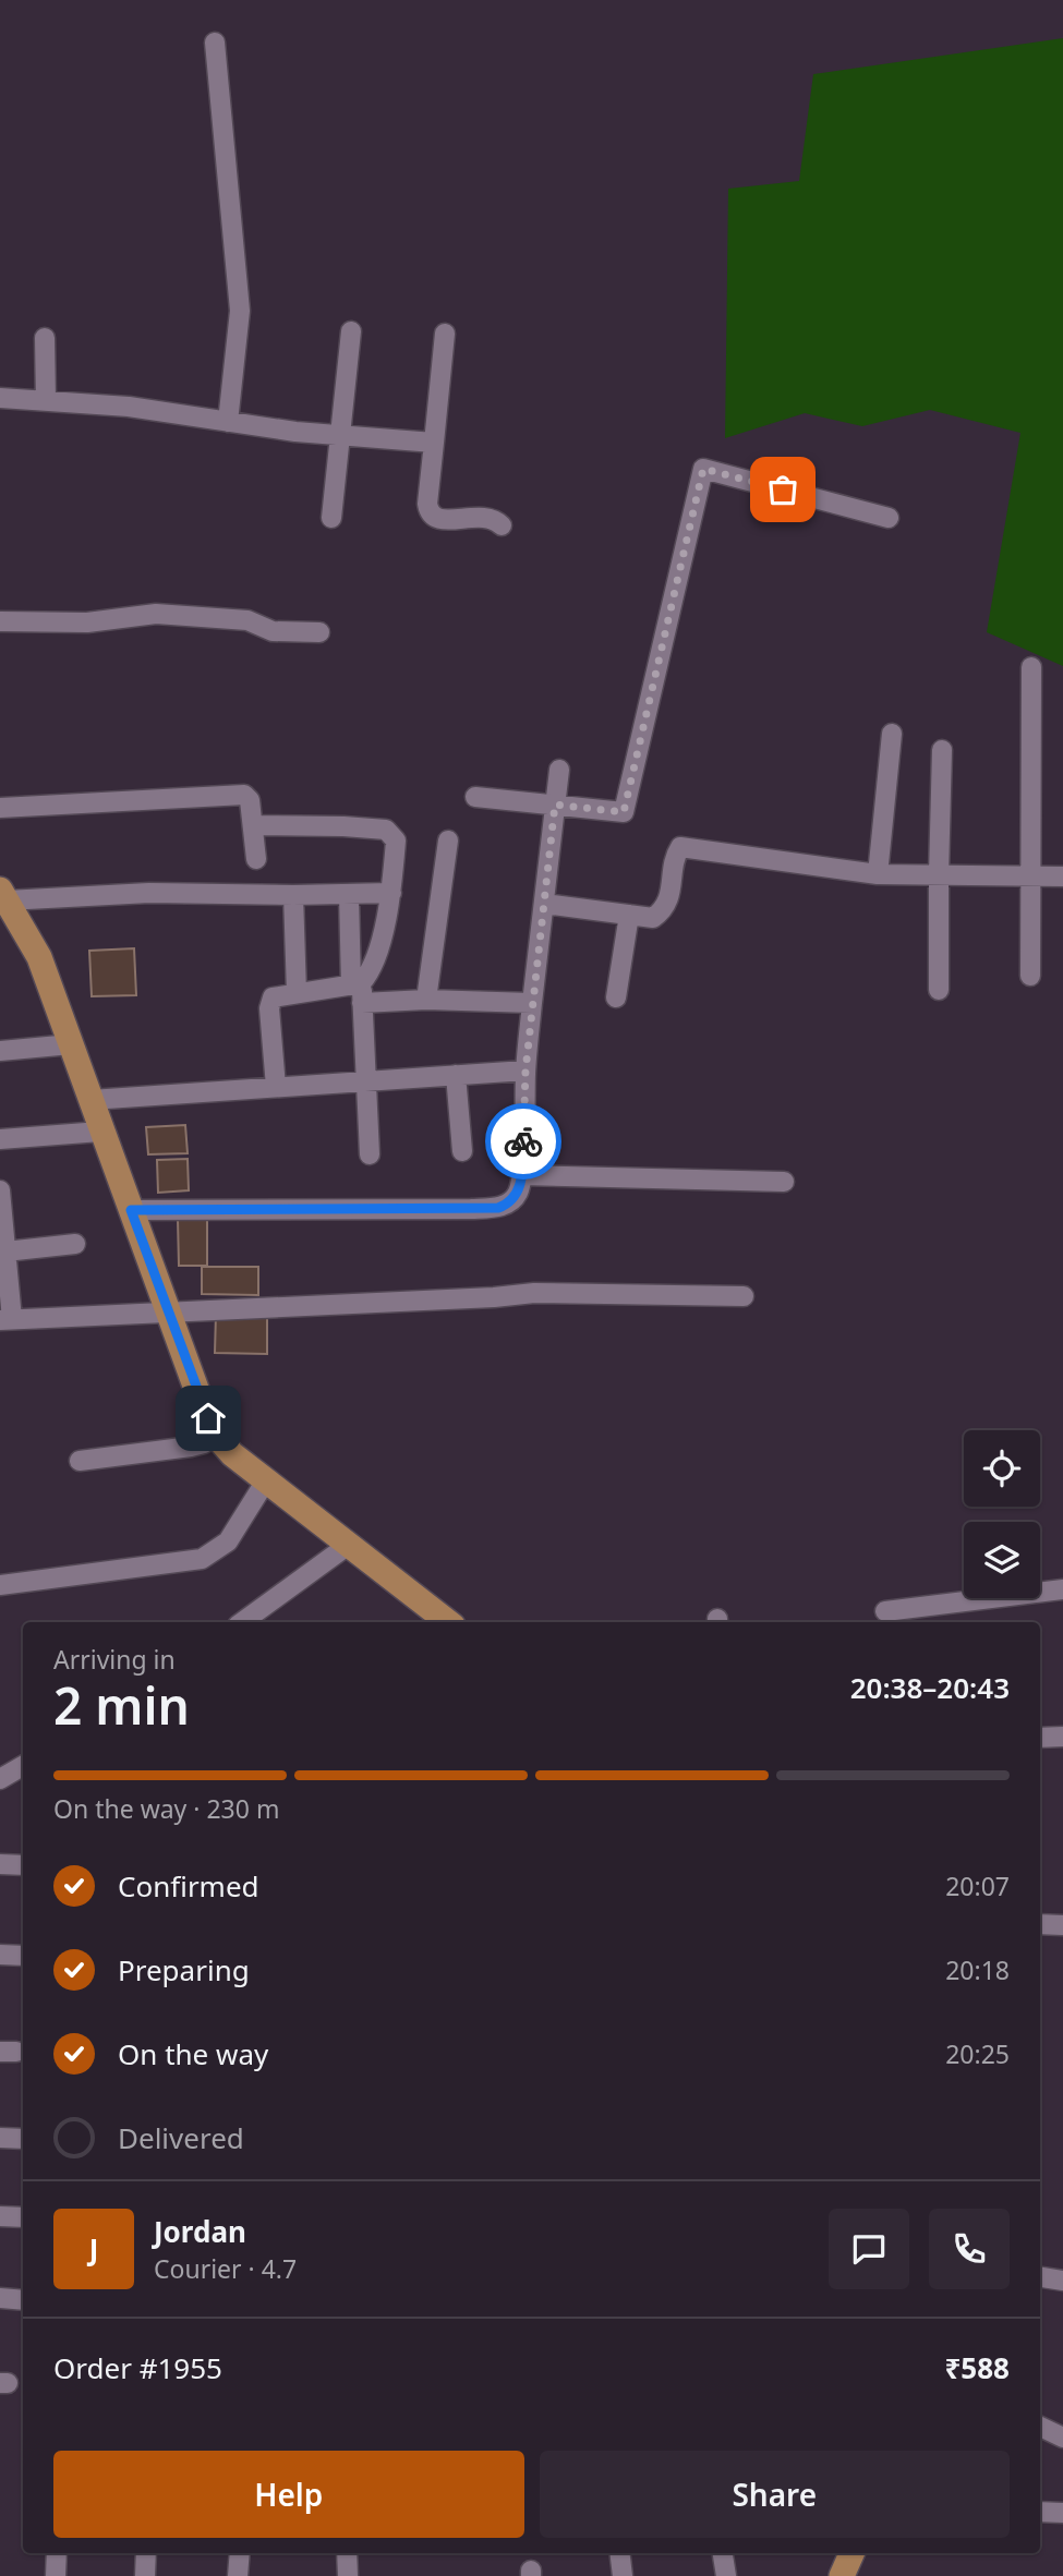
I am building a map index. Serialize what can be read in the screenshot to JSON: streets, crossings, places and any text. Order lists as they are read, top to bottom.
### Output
{
  "page": {
    "heading": ["2 min", "Arriving in", "20:38–20:43"],
    "panel": [
      "Jordan",
      "Courier · 4.7",
      "Order #1955",
      "₹588"
    ],
    "bar": "On the way · 230 m",
    "list": [
      ["Confirmed", "20:07"],
      ["Preparing", "20:18"],
      ["On the way", "20:25"],
      "Delivered"
    ],
    "round": "J",
    "buttons": ["Help", "Share"]
  }
}
